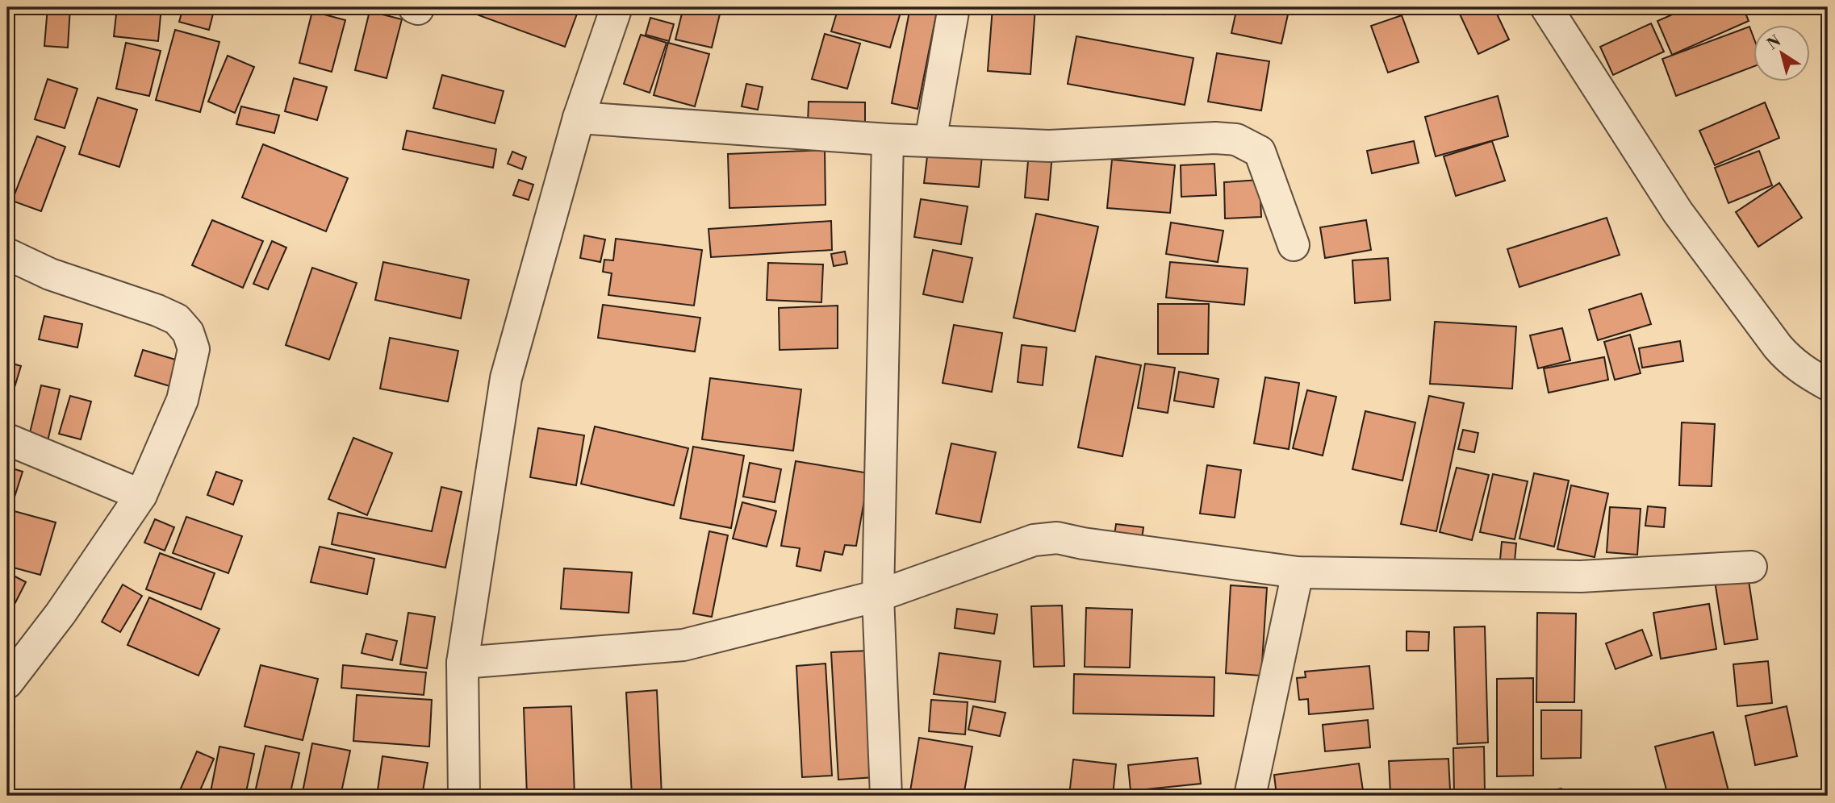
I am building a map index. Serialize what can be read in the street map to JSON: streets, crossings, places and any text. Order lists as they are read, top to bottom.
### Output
{
  "north": "top left"
}
